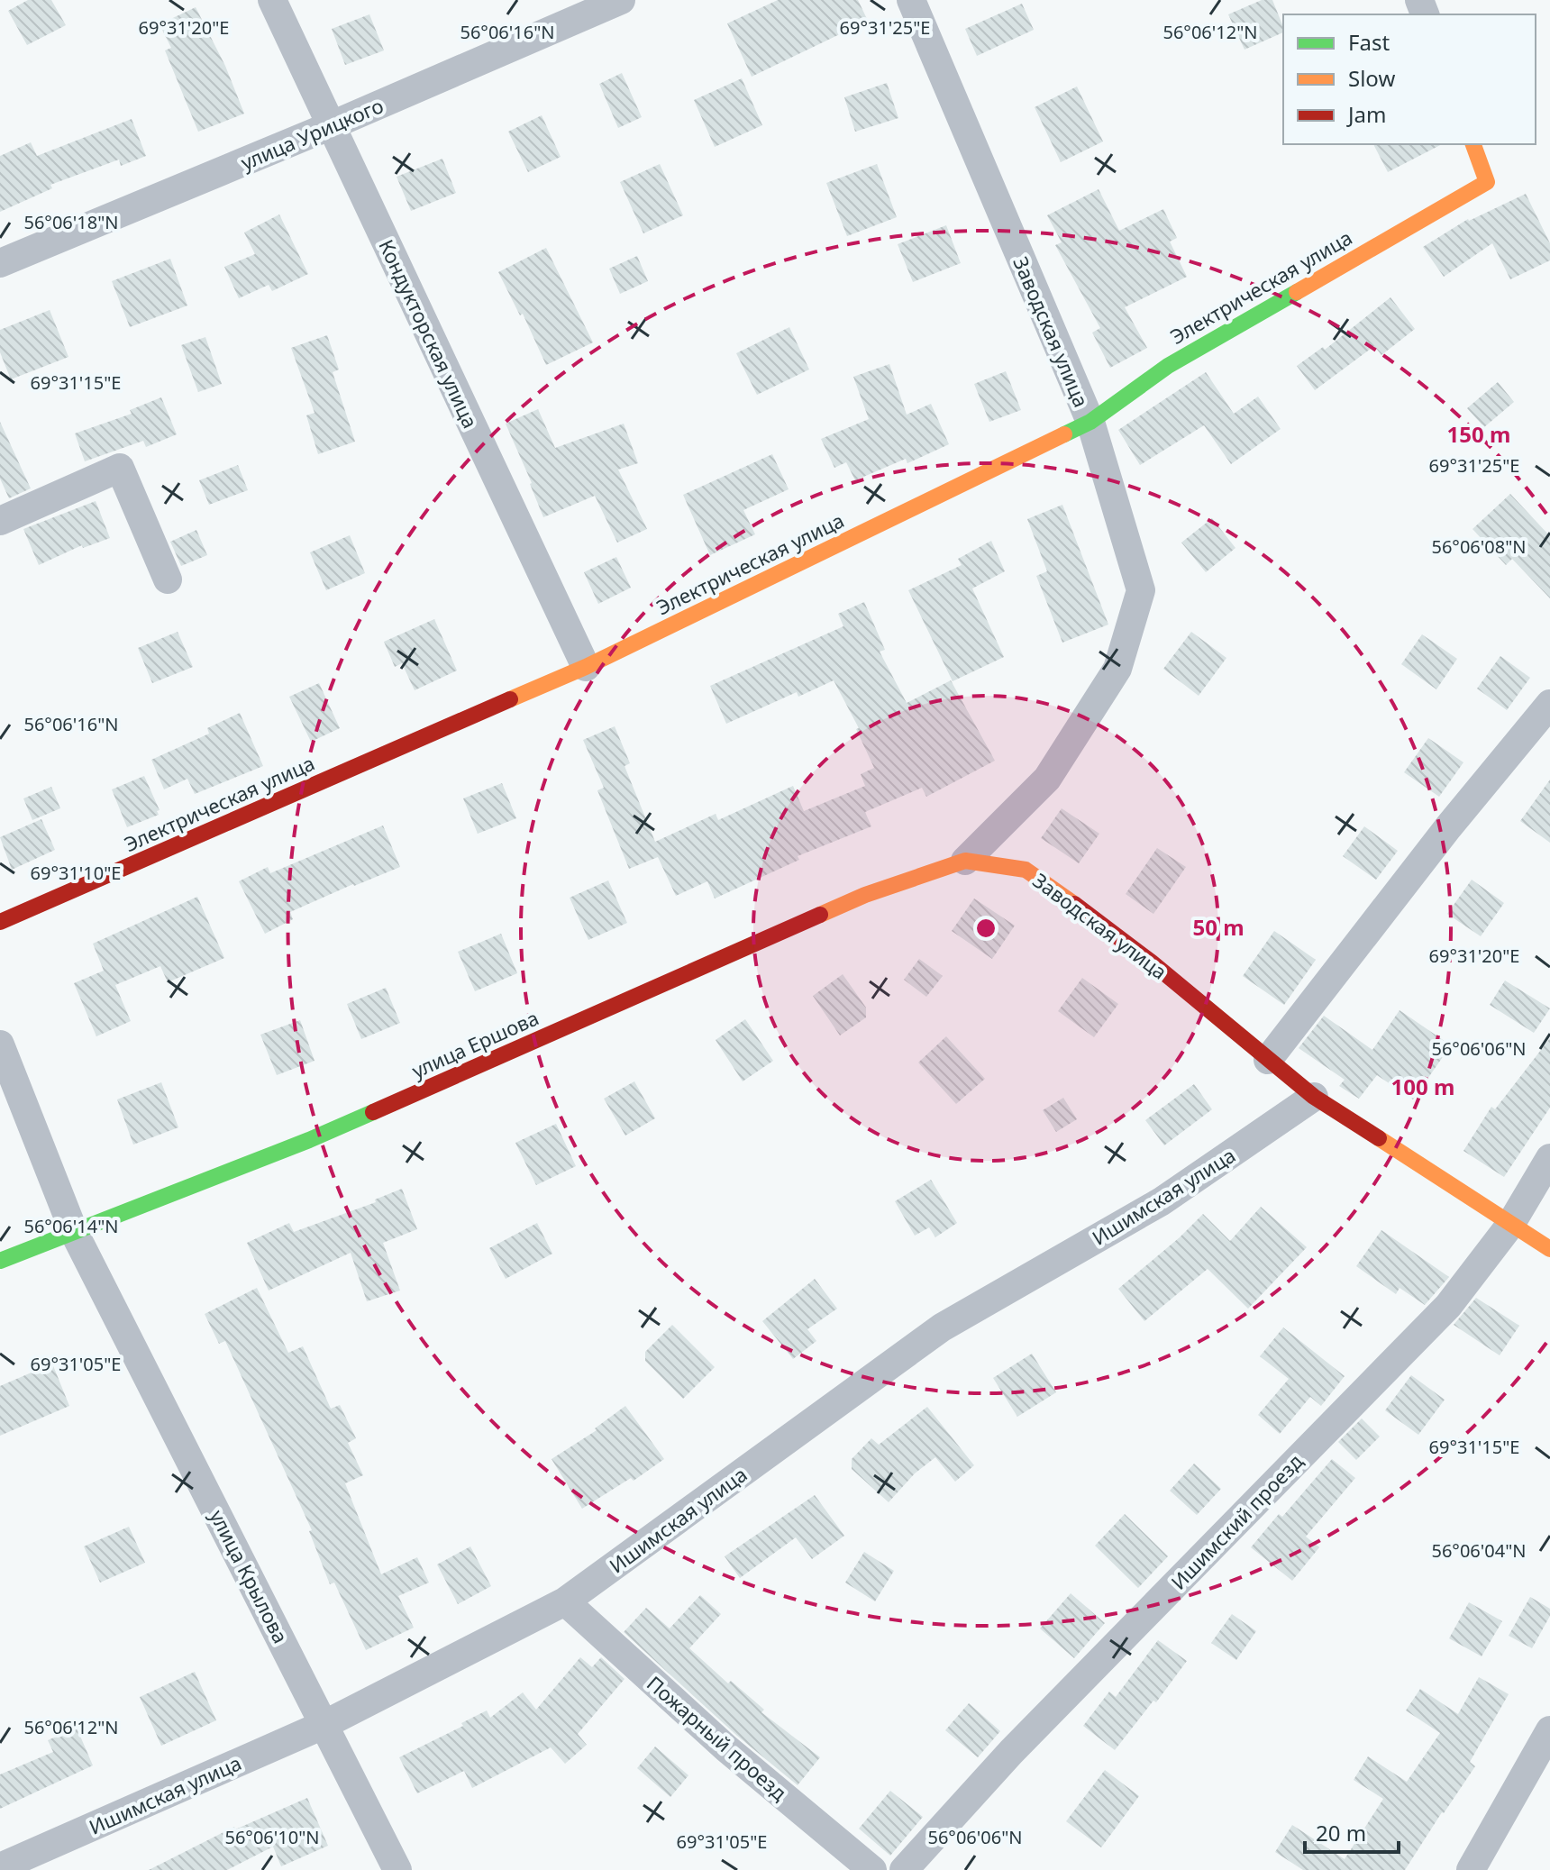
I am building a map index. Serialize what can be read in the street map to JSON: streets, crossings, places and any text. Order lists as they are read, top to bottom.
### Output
{
  "streets": {
    "street": [
      "улица Урицкого",
      "Электрическая улица",
      "Заводская улица",
      "Кондукторская улица",
      "улица Ершова",
      "Ишимская улица",
      "Ишимский проезд",
      "улица Крылова",
      "Пожарный проезд"
    ]
  },
  "crossings": [
    ["улица Урицкого", "Кондукторская улица"],
    ["Электрическая улица", "Заводская улица"],
    ["Электрическая улица", "Кондукторская улица"],
    ["Заводская улица", "улица Ершова"],
    ["Заводская улица", "Ишимская улица"],
    ["Заводская улица", "Ишимский проезд"],
    ["улица Ершова", "улица Крылова"],
    ["Ишимская улица", "улица Крылова"],
    ["Ишимская улица", "Пожарный проезд"]
  ],
  "legend": ["Fast", "Slow", "Jam"],
  "scale_bar": "20 m",
  "coordinates": [
    "69°31'20\"E",
    "69°31'25\"E",
    "56°06'16\"N",
    "56°06'12\"N",
    "56°06'18\"N",
    "69°31'15\"E",
    "56°06'08\"N",
    "69°31'10\"E",
    "56°06'06\"N",
    "56°06'14\"N",
    "69°31'05\"E",
    "56°06'04\"N",
    "56°06'10\"N"
  ],
  "rings": ["150 m", "50 m", "100 m"]
}
